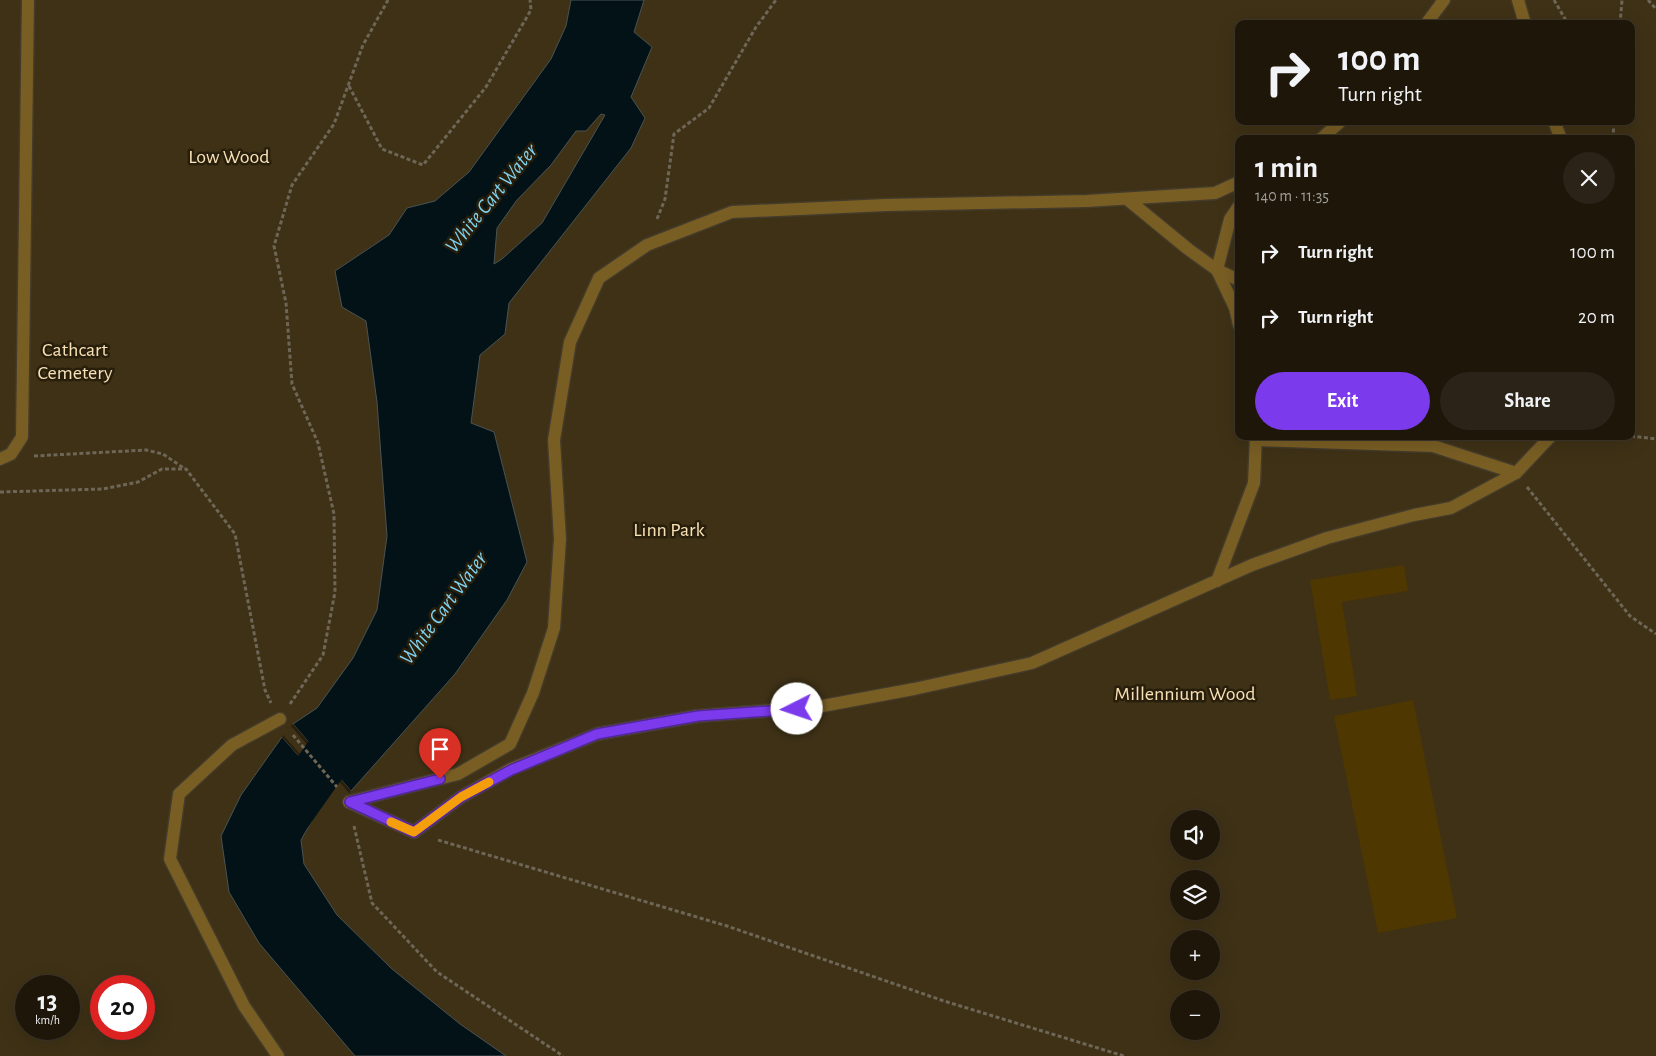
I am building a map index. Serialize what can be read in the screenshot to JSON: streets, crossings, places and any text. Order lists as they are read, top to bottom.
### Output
{
  "water": ["White Cart Water"],
  "parks": [
    "Low Wood",
    "Cathcart Cemetery",
    "Linn Park",
    "Millennium Wood"
  ],
  "page": {
    "turn": ["100 m", "Turn right"],
    "heading": ["1 min", "140 m · 11:35"],
    "list": [
      {
        "name": "Turn right",
        "value": "100 m"
      },
      {
        "name": "Turn right",
        "value": "20 m"
      }
    ],
    "buttons": ["Exit", "Share"],
    "map_buttons": ["+", "−"],
    "speed": "13 km/h",
    "limit": "20"
  }
}
